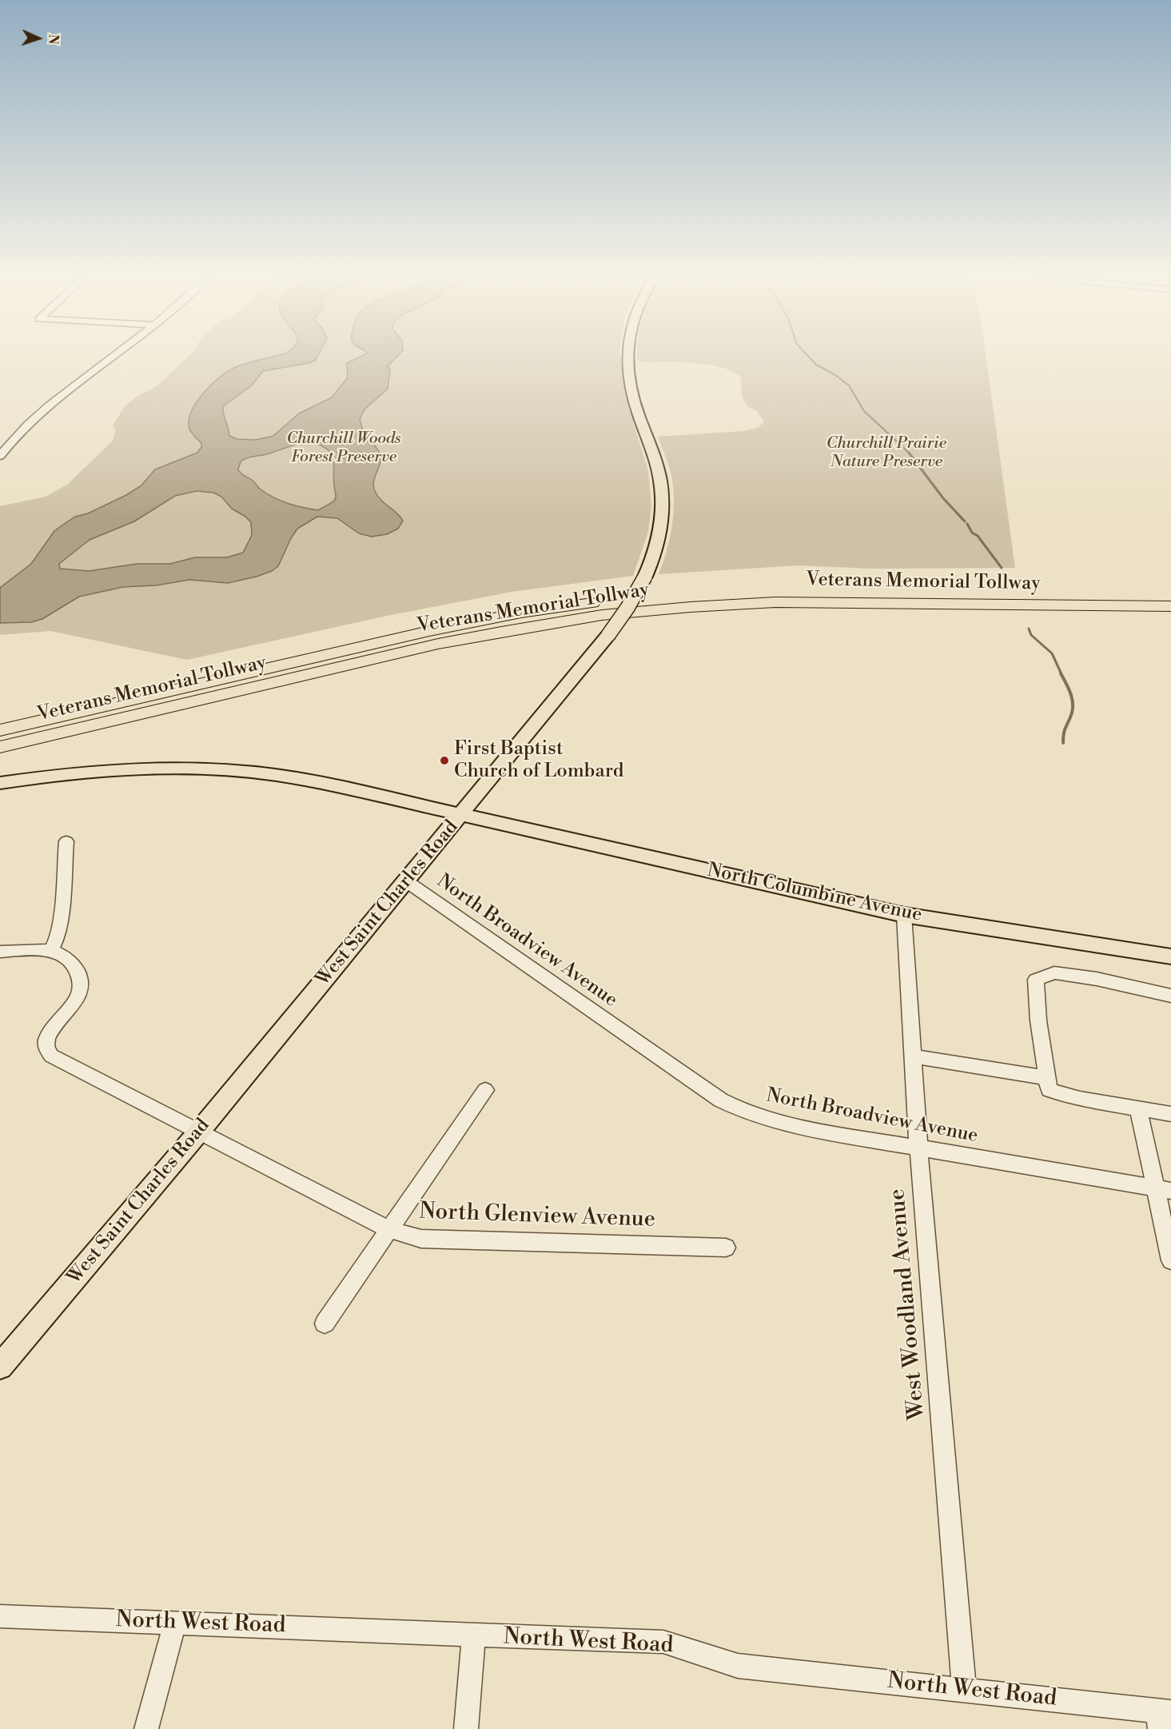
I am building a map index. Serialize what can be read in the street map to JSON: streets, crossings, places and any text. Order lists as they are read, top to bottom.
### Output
{
  "streets": {
    "highway": ["Veterans Memorial Tollway"],
    "main road": ["North Columbine Avenue", "West Saint Charles Road"],
    "street": [
      "North Broadview Avenue",
      "North Glenview Avenue",
      "West Woodland Avenue",
      "North West Road"
    ]
  },
  "crossings": [
    ["North Columbine Avenue", "West Saint Charles Road"],
    ["North Columbine Avenue", "West Woodland Avenue"],
    ["West Saint Charles Road", "North Broadview Avenue"],
    ["West Saint Charles Road", "North Glenview Avenue"],
    ["North Broadview Avenue", "West Woodland Avenue"],
    ["West Woodland Avenue", "North West Road"]
  ],
  "parks": ["Churchill Woods Forest Preserve", "Churchill Prairie Nature Preserve"],
  "places": ["First Baptist Church of Lombard"],
  "north": "right"
}
